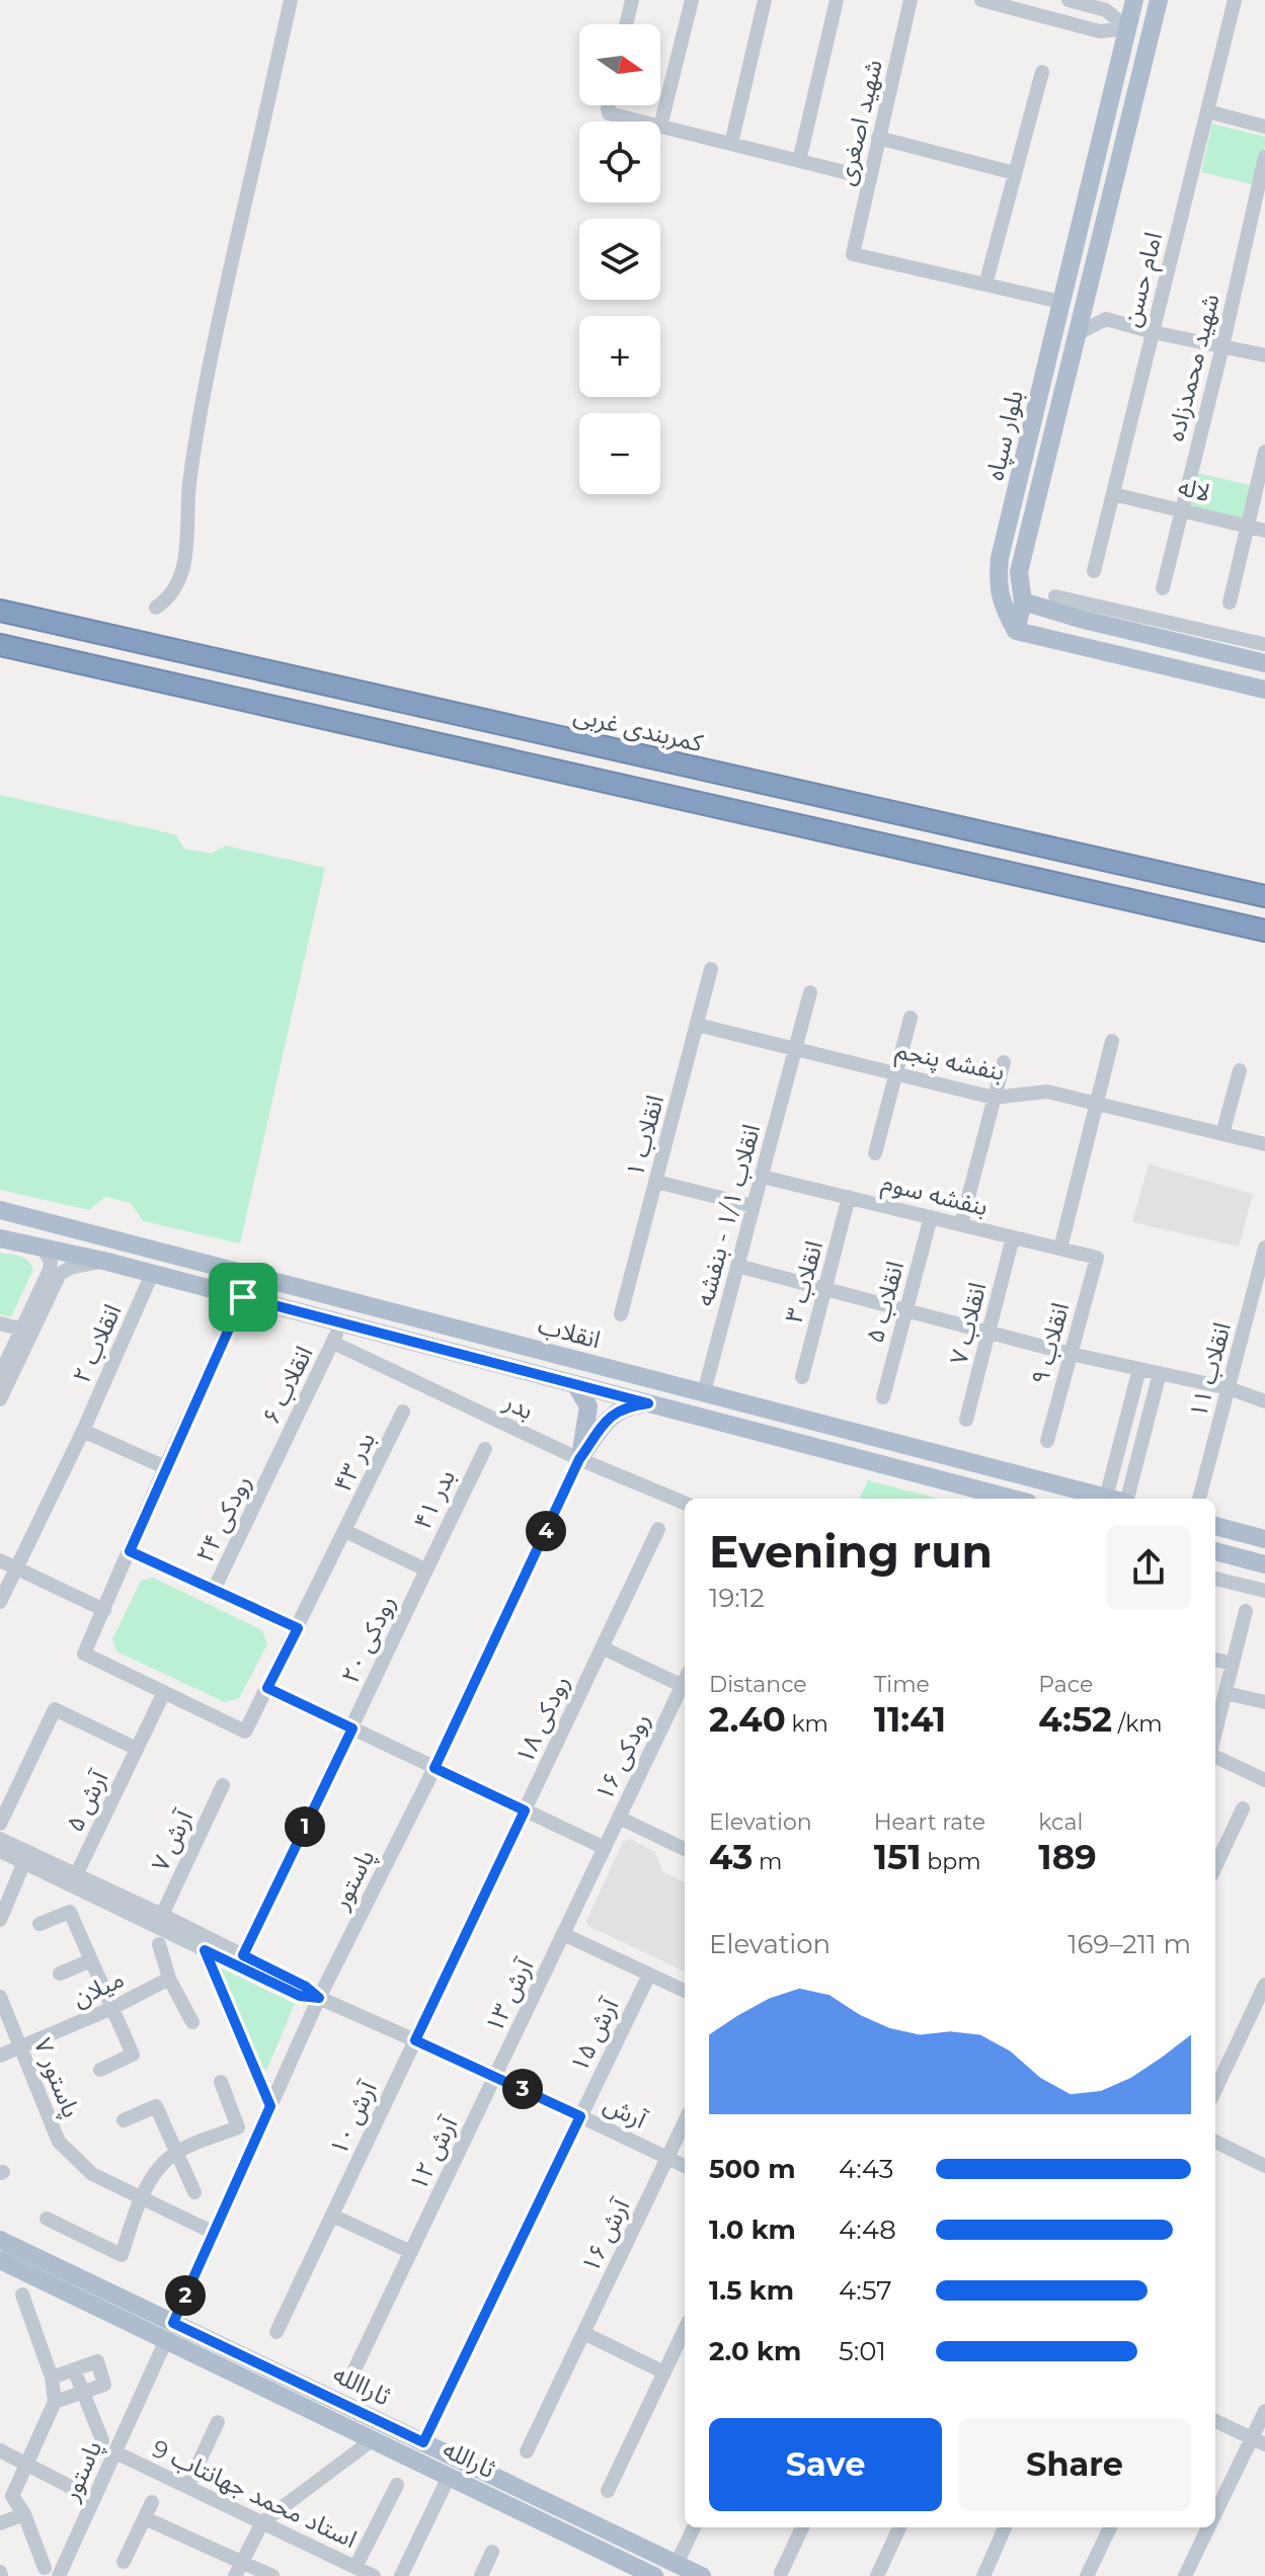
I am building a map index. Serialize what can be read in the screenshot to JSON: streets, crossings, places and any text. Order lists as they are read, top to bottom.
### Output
{
  "streets": {
    "highway": ["کمربندی غربی"],
    "main road": [
      "بلوار سپاه",
      "انقلاب",
      "ثاراالله",
      "ثارالله"
    ],
    "street": [
      "شهید اصغری",
      "امام حسن",
      "شهید محمدزاده",
      "لاله",
      "بنفشه پنجم",
      "انقلاب ۱",
      "بنفشه سوم",
      "انقلاب ۱/۱ - بنفشه",
      "انقلاب ۳",
      "انقلاب ۵",
      "انقلاب ۷",
      "انقلاب ۲",
      "انقلاب ۹",
      "انقلاب ۱۱",
      "انقلاب ۶",
      "بدر",
      "بدر ۴۳",
      "بدر ۴۱",
      "رودکی ۲۴",
      "رودکی ۲۰",
      "رودکی ۱۸",
      "رودکی ۱۶",
      "آرش ۵",
      "آرش ۷",
      "پاستور",
      "میلان",
      "آرش ۱۳",
      "آرش ۱۵",
      "پاستور ۷",
      "آرش",
      "آرش ۱۰",
      "آرش ۱۲",
      "آرش ۱۶",
      "استاد محمد جهانتاب 9"
    ]
  },
  "crossings": [
    ["امام حسن", "لاله"],
    ["شهید محمدزاده", "لاله"],
    ["بنفشه پنجم", "انقلاب ۱"],
    ["بنفشه پنجم", "انقلاب ۱/۱ - بنفشه"],
    ["بنفشه سوم", "انقلاب ۱/۱ - بنفشه"],
    ["بنفشه سوم", "انقلاب ۳"],
    ["بنفشه سوم", "انقلاب ۵"],
    ["بنفشه سوم", "انقلاب ۷"],
    ["بنفشه سوم", "انقلاب ۹"],
    ["انقلاب ۱/۱ - بنفشه", "انقلاب"],
    ["انقلاب", "انقلاب ۲"],
    ["انقلاب", "انقلاب ۶"],
    ["انقلاب ۶", "بدر"],
    ["انقلاب ۶", "رودکی ۲۴"],
    ["بدر", "پاستور"],
    ["بدر ۴۳", "آرش ۵"],
    ["بدر ۴۱", "رودکی ۲۰"],
    ["رودکی ۲۰", "آرش"],
    ["رودکی ۱۸", "آرش ۱۰"],
    ["رودکی ۱۶", "آرش ۱۳"],
    ["آرش ۵", "آرش"],
    ["آرش ۷", "آرش"],
    ["پاستور", "پاستور ۷"],
    ["پاستور", "آرش"],
    ["پاستور", "ثاراالله"],
    ["پاستور", "ثارالله"],
    ["پاستور", "استاد محمد جهانتاب 9"],
    ["میلان", "پاستور ۷"],
    ["آرش ۱۳", "آرش"],
    ["آرش ۱۳", "آرش ۱۲"],
    ["آرش ۱۵", "آرش"],
    ["آرش ۱۵", "ثاراالله"],
    ["آرش", "آرش ۱۰"],
    ["آرش", "آرش ۱۲"],
    ["آرش", "آرش ۱۶"],
    ["ثاراالله", "ثارالله"]
  ],
  "north": "right",
  "page": {
    "map_buttons": ["+", "−"],
    "heading": ["Evening run", "19:12"],
    "pins": [
      "4",
      "1",
      "3",
      "2"
    ],
    "stats": [
      ["Distance", "2.40 km"],
      ["Time", "11:41"],
      ["Pace", "4:52 /km"],
      ["Elevation", "43 m"],
      ["Heart rate", "151 bpm"],
      ["kcal", "189"]
    ],
    "chart": ["Elevation", "169–211 m"],
    "list": [
      {
        "name": "500 m",
        "note": "4:43"
      },
      {
        "name": "1.0 km",
        "note": "4:48"
      },
      {
        "name": "1.5 km",
        "note": "4:57"
      },
      {
        "name": "2.0 km",
        "note": "5:01"
      }
    ],
    "buttons": ["Save", "Share"]
  }
}
